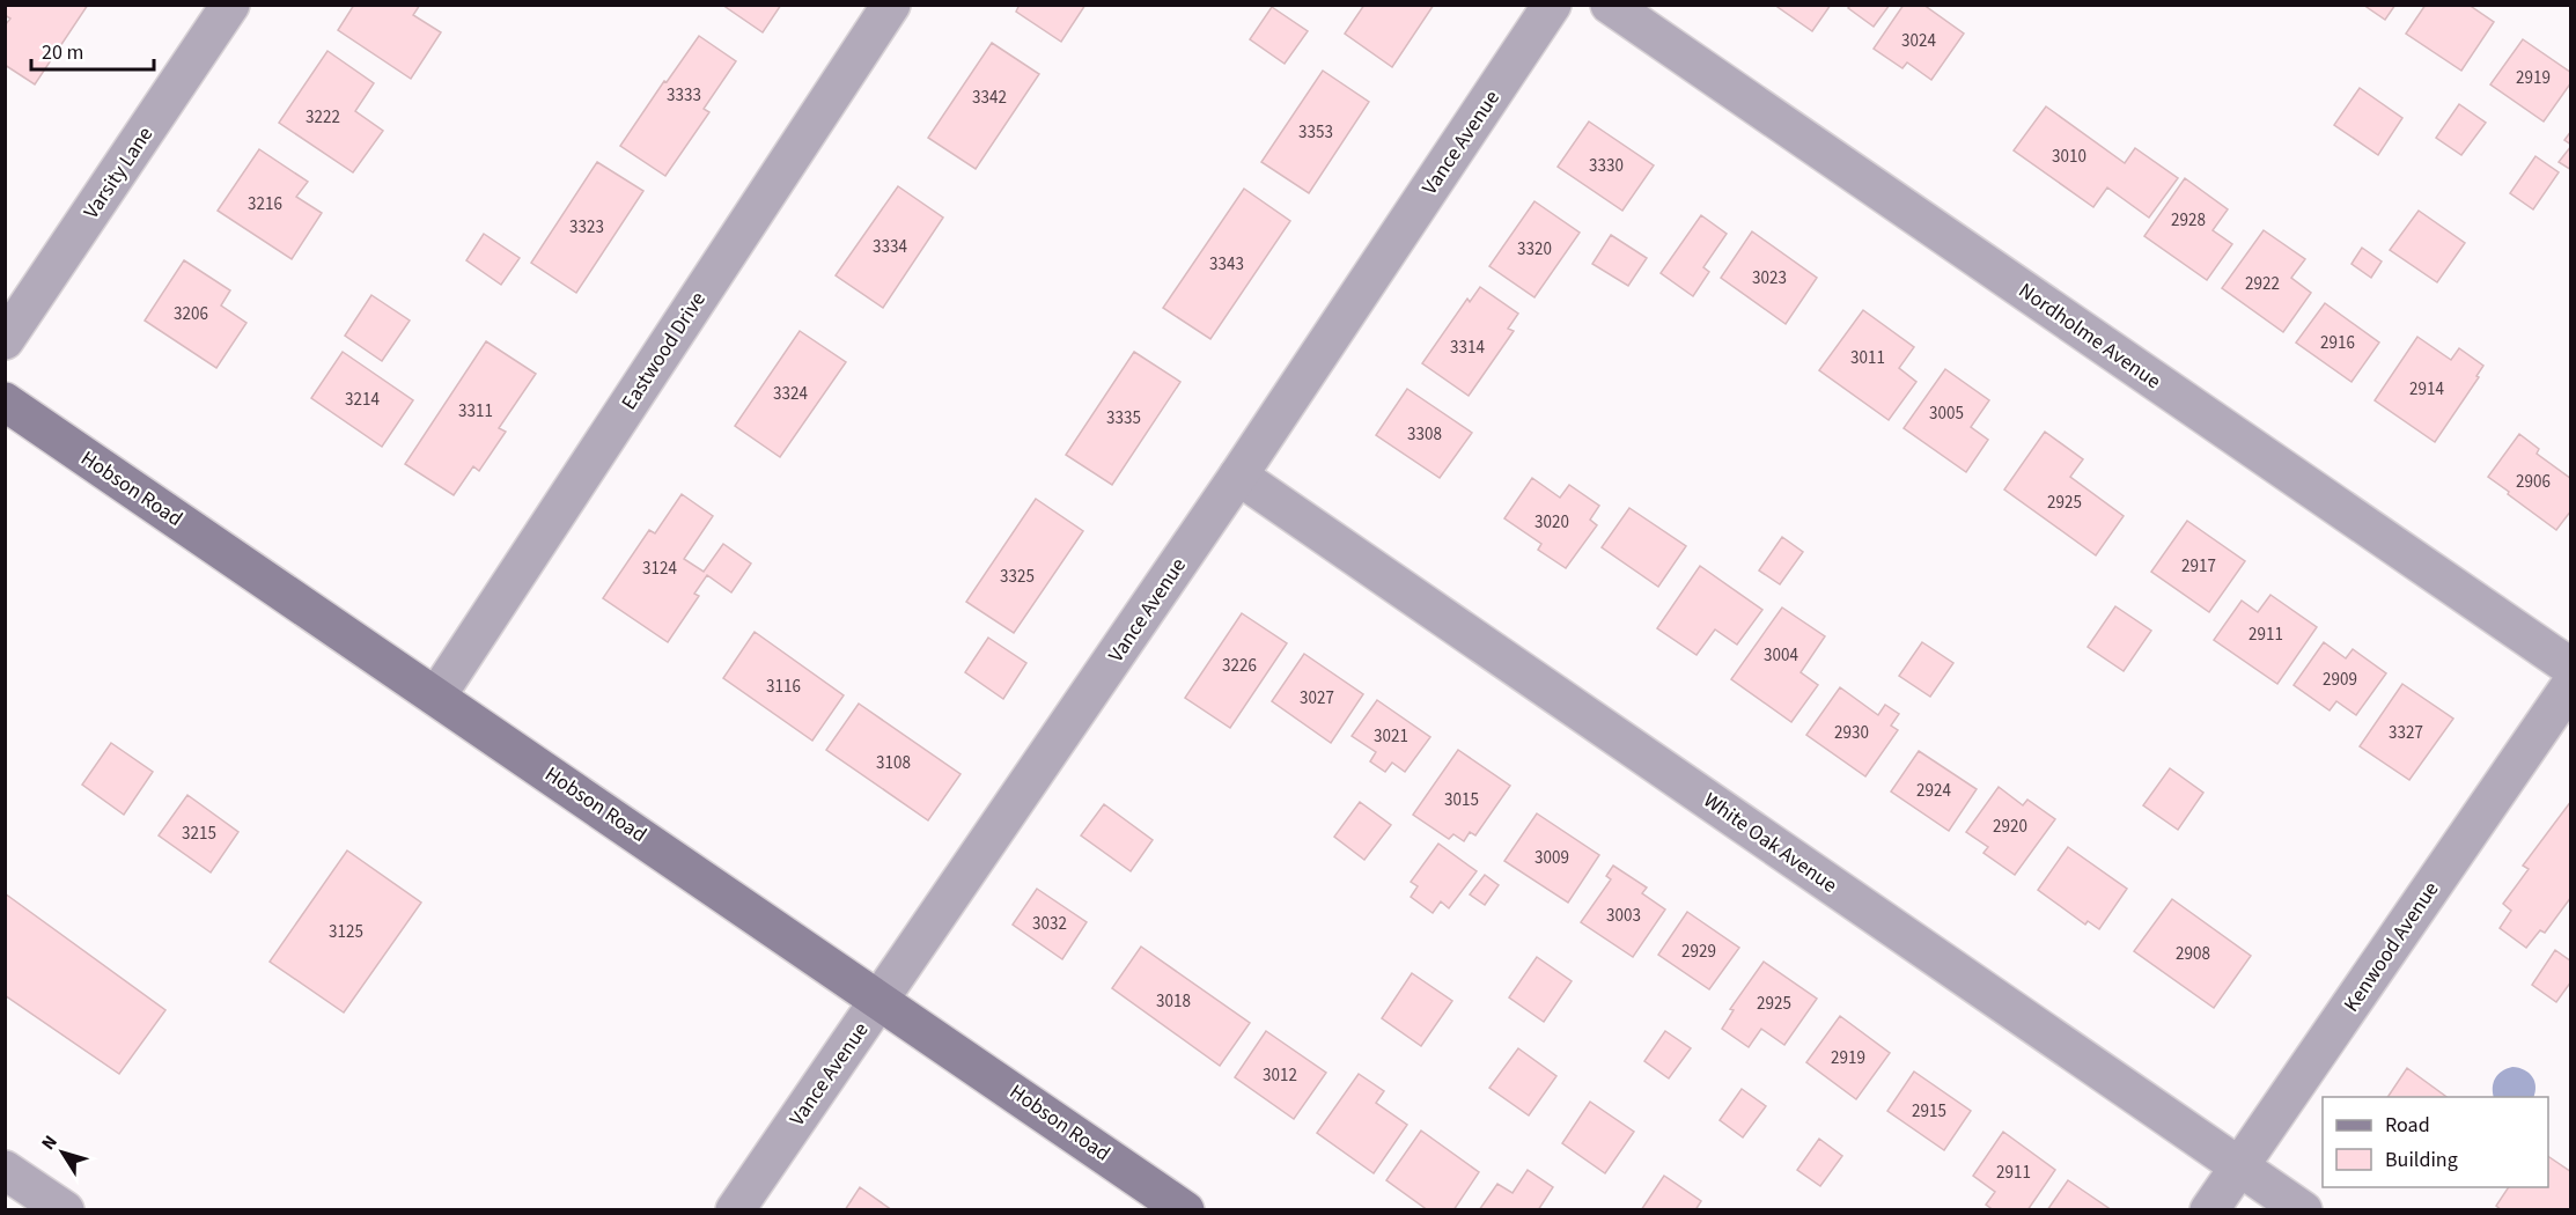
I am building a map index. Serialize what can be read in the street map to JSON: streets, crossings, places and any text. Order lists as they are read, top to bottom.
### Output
{
  "streets": {
    "main road": ["Hobson Road"],
    "street": [
      "Vance Avenue",
      "Varsity Lane",
      "Nordholme Avenue",
      "Eastwood Drive",
      "White Oak Avenue",
      "Kenwood Avenue"
    ]
  },
  "crossings": [
    ["Vance Avenue", "Hobson Road"],
    ["Vance Avenue", "White Oak Avenue"],
    ["Eastwood Drive", "Hobson Road"],
    ["White Oak Avenue", "Kenwood Avenue"]
  ],
  "house_numbers": [
    "3024",
    "2919",
    "3333",
    "3342",
    "3222",
    "3353",
    "3010",
    "3330",
    "3216",
    "2928",
    "3323",
    "3334",
    "3320",
    "3343",
    "3023",
    "2922",
    "3206",
    "2916",
    "3314",
    "3011",
    "2914",
    "3324",
    "3214",
    "3311",
    "3005",
    "3335",
    "3308",
    "2906",
    "2925",
    "3020",
    "2917",
    "3124",
    "3325",
    "2911",
    "3004",
    "3226",
    "2909",
    "3116",
    "3027",
    "2930",
    "3327",
    "3021",
    "3108",
    "2924",
    "3015",
    "2920",
    "3215",
    "3009",
    "3003",
    "3032",
    "3125",
    "2929",
    "2908",
    "3018",
    "2925",
    "2919",
    "3012",
    "2915",
    "2911"
  ],
  "legend": ["Road", "Building"],
  "scale_bar": "20 m",
  "north": "top left"
}
